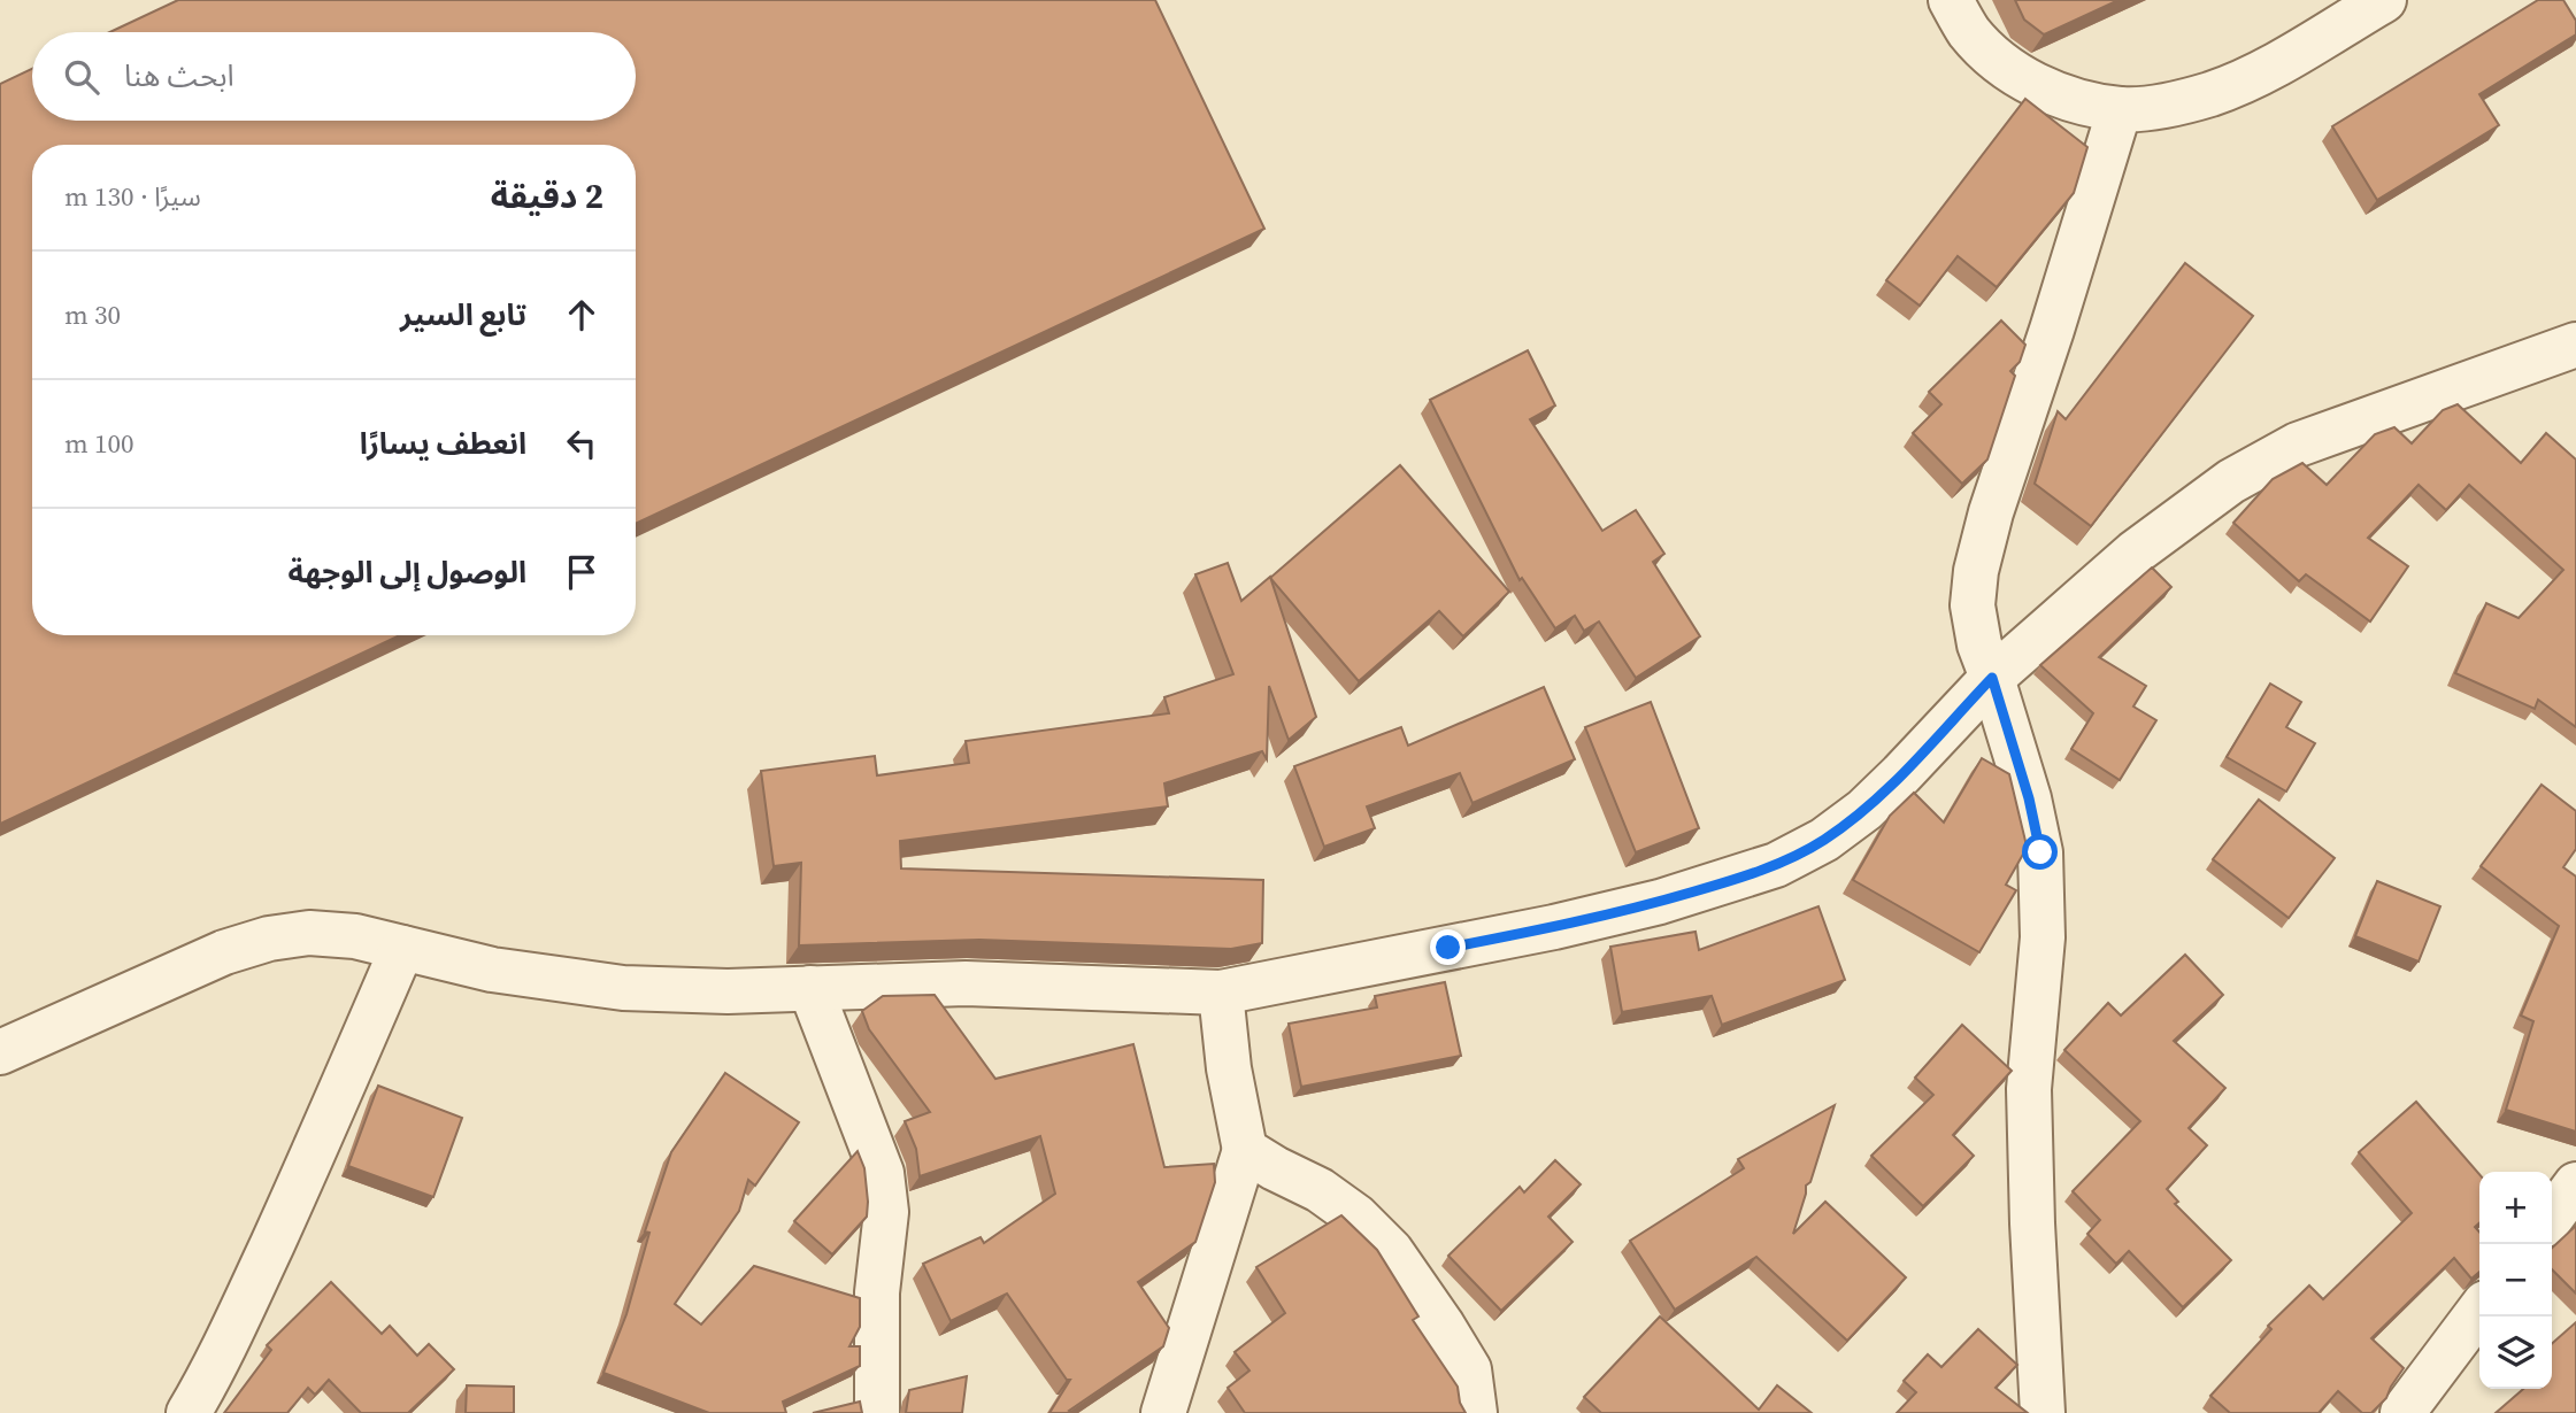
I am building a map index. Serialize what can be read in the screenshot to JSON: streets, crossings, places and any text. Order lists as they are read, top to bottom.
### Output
{
  "page": {
    "search": "ابحث هنا",
    "heading": ["2 دقيقة", "سيرًا · 130 m"],
    "list": [
      ["تابع السير", "30 m"],
      ["انعطف يسارًا", "100 m"],
      "الوصول إلى الوجهة"
    ],
    "map_buttons": ["+", "−"]
  }
}
